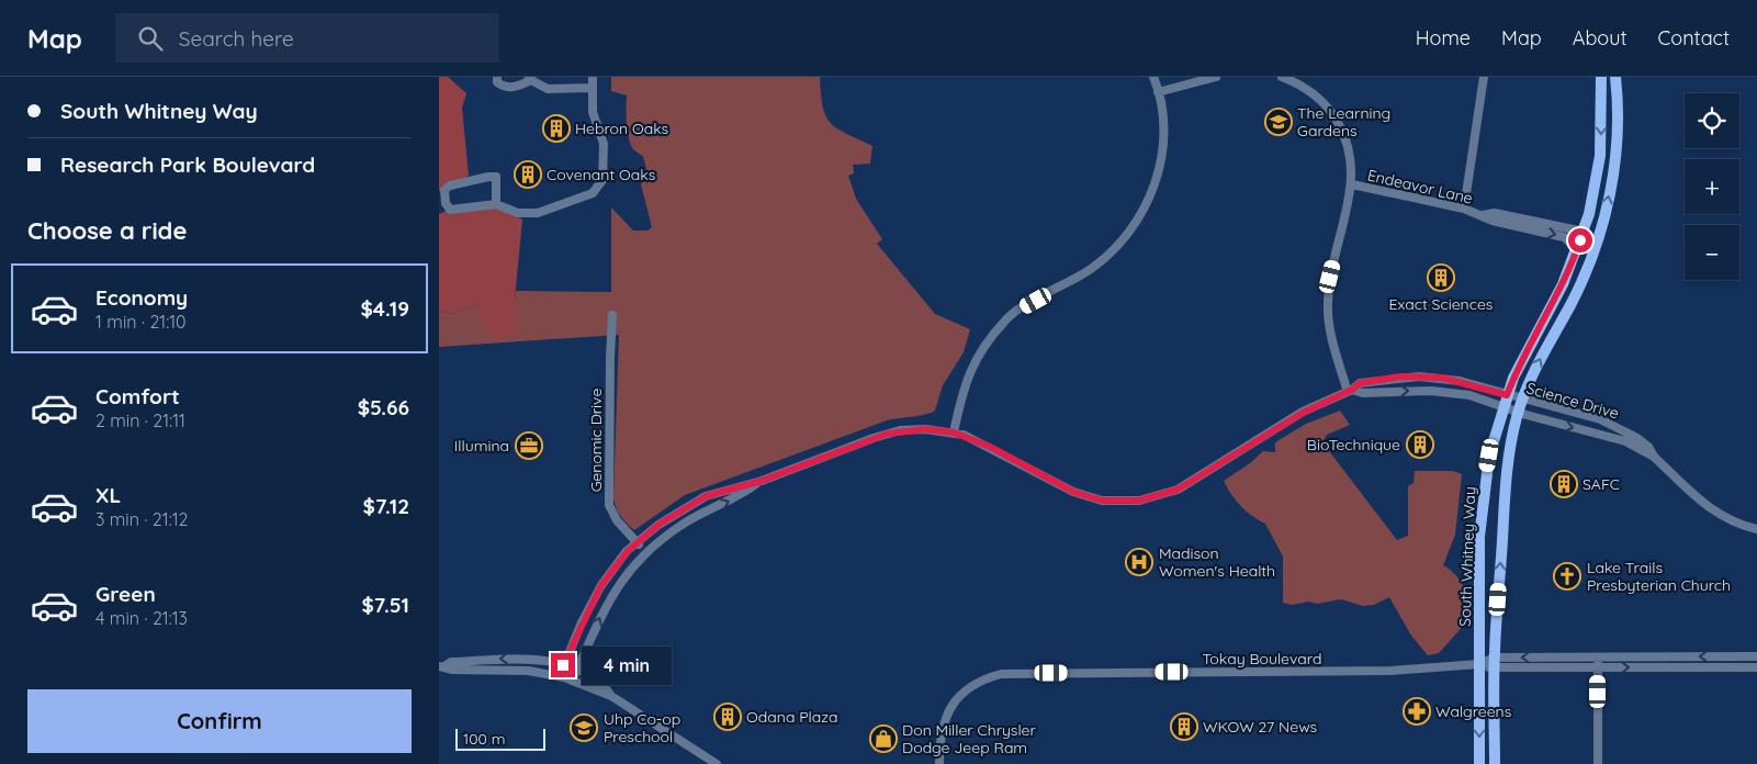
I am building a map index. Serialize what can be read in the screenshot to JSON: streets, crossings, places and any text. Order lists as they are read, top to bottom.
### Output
{
  "streets": {
    "main road": ["South Whitney Way"],
    "street": [
      "Endeavor Lane",
      "Science Drive",
      "Genomic Drive",
      "Tokay Boulevard"
    ]
  },
  "crossings": [
    ["Endeavor Lane", "South Whitney Way"],
    ["Science Drive", "South Whitney Way"],
    ["South Whitney Way", "Tokay Boulevard"]
  ],
  "places": {
    "school or university": ["The Learning Gardens", "Uhp Co-op Preschool"],
    "building": [
      "Hebron Oaks",
      "Covenant Oaks",
      "Exact Sciences",
      "BioTechnique",
      "SAFC",
      "Odana Plaza",
      "WKOW 27 News"
    ],
    "office": ["Illumina"],
    "hospital": ["Madison Women's Health"],
    "church": ["Lake Trails Presbyterian Church"],
    "pharmacy": ["Walgreens"],
    "shop": ["Don Miller Chrysler Dodge Jeep Ram"]
  },
  "scale_bar": "100 m",
  "page": {
    "header": "Map",
    "search": "Search here",
    "nav": [
      "Home",
      "Map",
      "About",
      "Contact"
    ],
    "banner": ["South Whitney Way", "Research Park Boulevard"],
    "map_buttons": ["+", "−"],
    "heading": "Choose a ride",
    "list": [
      {
        "name": "Economy",
        "note": "1 min · 21:10",
        "value": "$4.19"
      },
      {
        "name": "Comfort",
        "note": "2 min · 21:11",
        "value": "$5.66"
      },
      {
        "name": "XL",
        "note": "3 min · 21:12",
        "value": "$7.12"
      },
      {
        "name": "Green",
        "note": "4 min · 21:13",
        "value": "$7.51"
      }
    ],
    "bubble": "4 min",
    "buttons": "Confirm",
    "scale": "100 m"
  }
}
